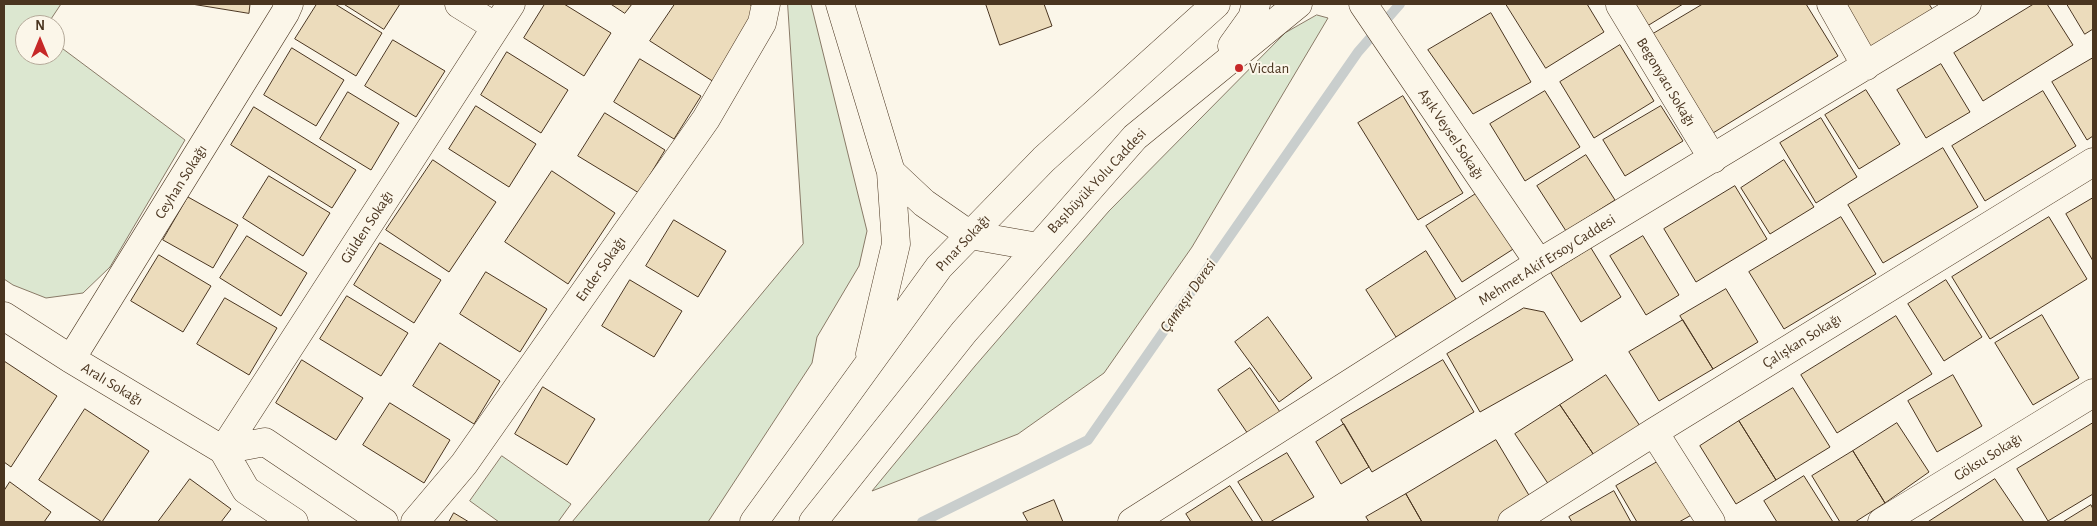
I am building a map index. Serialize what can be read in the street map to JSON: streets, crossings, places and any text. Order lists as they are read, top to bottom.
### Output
{
  "streets": {
    "street": [
      "Begonyacı Sokağı",
      "Aşık Veysel Sokağı",
      "Başıbüyük Yolu Caddesi",
      "Ceyhan Sokağı",
      "Gülden Sokağı",
      "Pınar Sokağı",
      "Mehmet Akif Ersoy Caddesi",
      "Ender Sokağı",
      "Çalışkan Sokağı",
      "Aralı Sokağı",
      "Göksu Sokağı"
    ]
  },
  "crossings": [
    ["Begonyacı Sokağı", "Mehmet Akif Ersoy Caddesi"],
    ["Aşık Veysel Sokağı", "Mehmet Akif Ersoy Caddesi"],
    ["Ceyhan Sokağı", "Aralı Sokağı"],
    ["Gülden Sokağı", "Aralı Sokağı"]
  ],
  "water": ["Çamaşır Deresi"],
  "places": ["Vicdan"],
  "north": "top"
}
